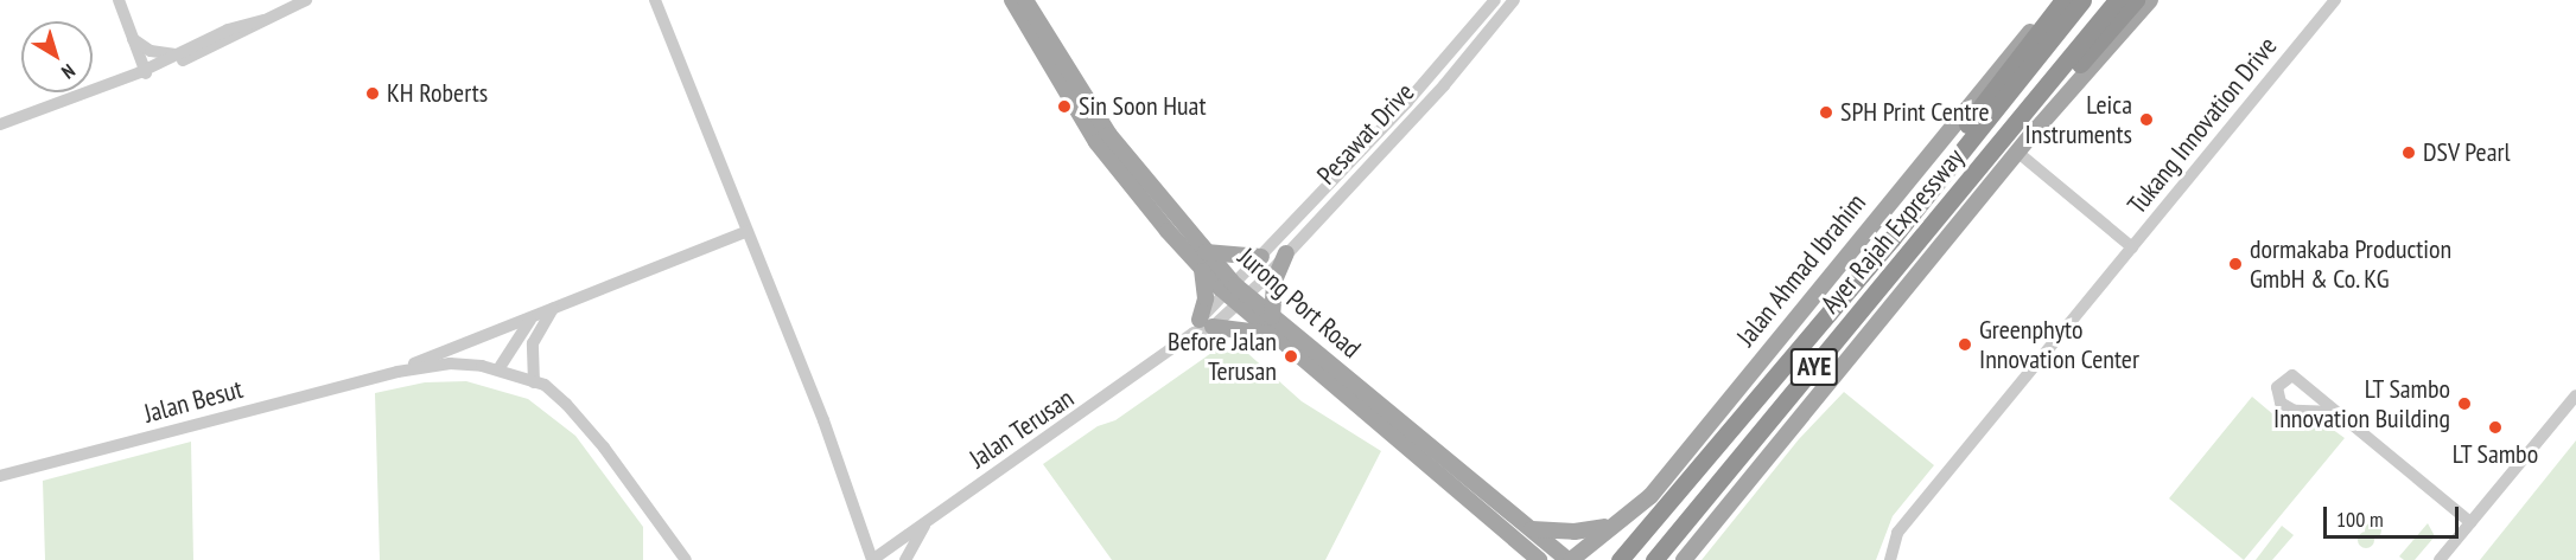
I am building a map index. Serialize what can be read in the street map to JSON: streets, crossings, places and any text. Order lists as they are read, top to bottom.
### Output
{
  "streets": {
    "highway": ["Ayer Rajah Expressway", "AYE"],
    "main road": ["Jalan Ahmad Ibrahim", "Jurong Port Road"],
    "street": [
      "Tukang Innovation Drive",
      "Pesawat Drive",
      "Jalan Besut",
      "Jalan Terusan"
    ]
  },
  "crossings": [
    ["Pesawat Drive", "Jurong Port Road"],
    ["Pesawat Drive", "Jalan Terusan"],
    ["Jalan Ahmad Ibrahim", "Jurong Port Road"],
    ["Jurong Port Road", "Jalan Terusan"]
  ],
  "places": [
    "KH Roberts",
    "Sin Soon Huat",
    "SPH Print Centre",
    "Leica Instruments",
    "DSV Pearl",
    "dormakaba Production GmbH & Co. KG",
    "Greenphyto Innovation Center",
    "Before Jalan Terusan",
    "LT Sambo Innovation Building",
    "LT Sambo"
  ],
  "scale_bar": "100 m",
  "north": "bottom right"
}
